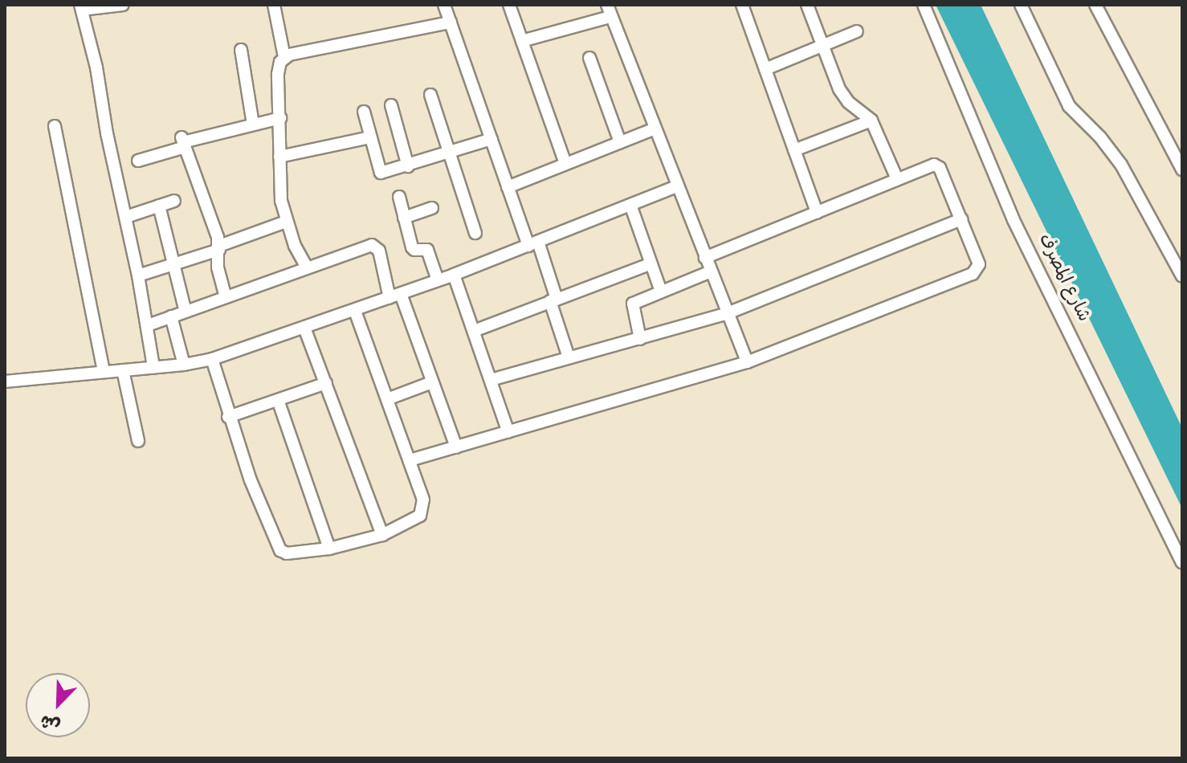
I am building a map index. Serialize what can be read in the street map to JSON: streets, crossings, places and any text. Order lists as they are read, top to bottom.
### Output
{
  "streets": {
    "street": ["شارع المصرف"]
  },
  "north": "bottom left"
}
